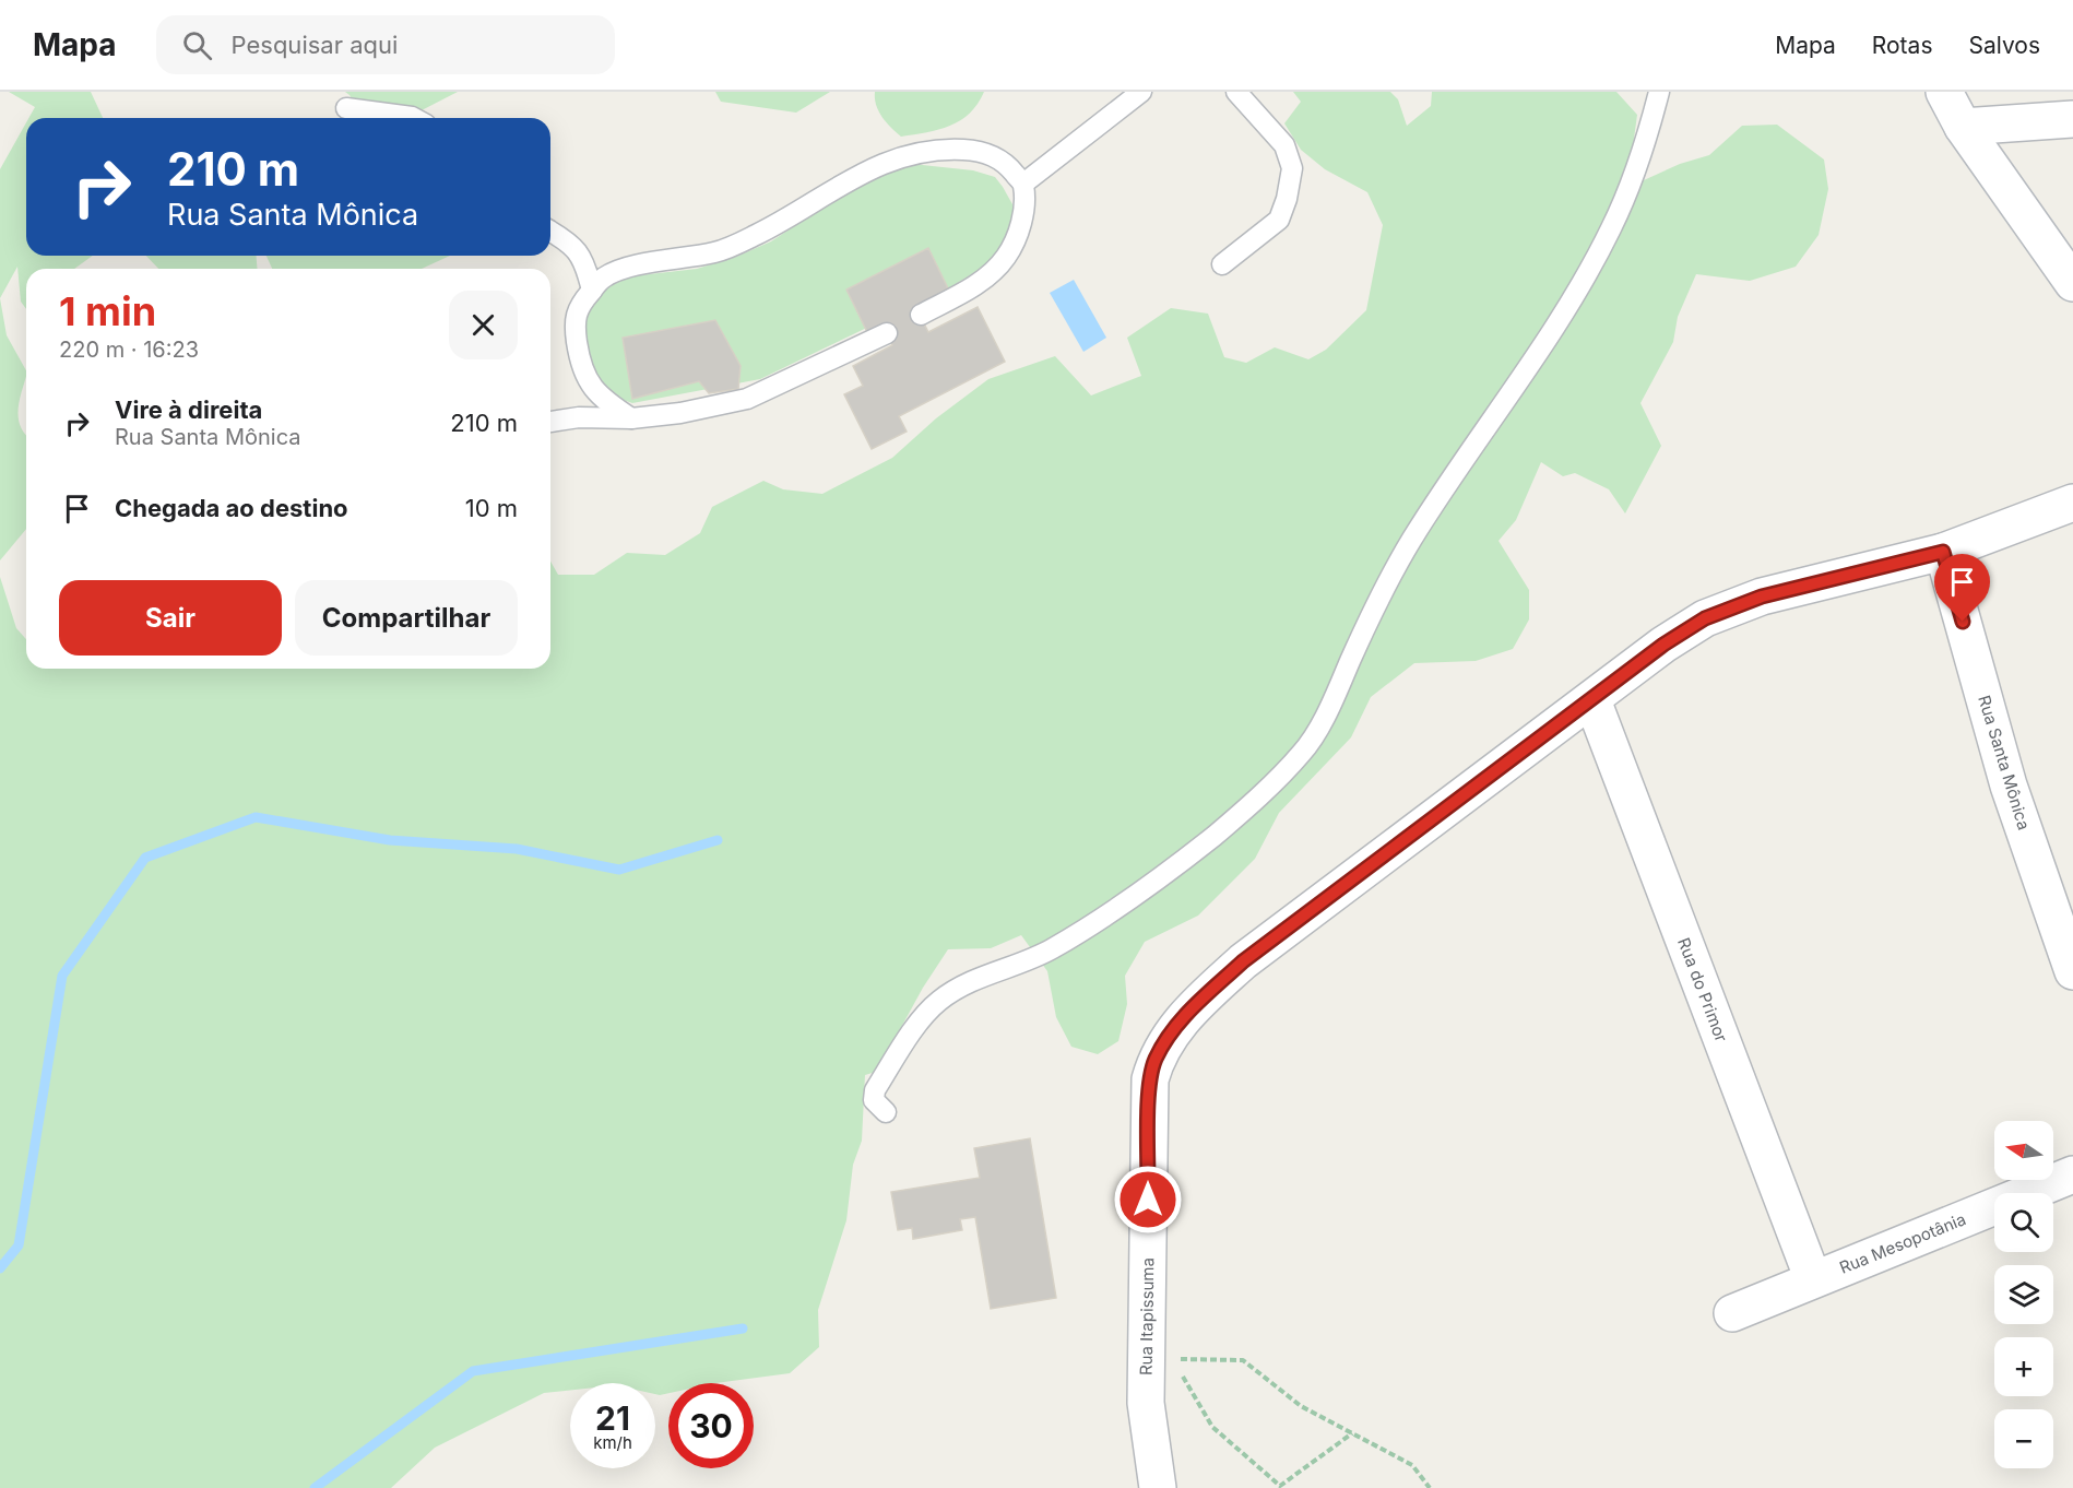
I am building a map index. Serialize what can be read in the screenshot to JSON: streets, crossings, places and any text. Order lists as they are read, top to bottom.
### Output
{
  "streets": {
    "street": [
      "Rua Santa Mônica",
      "Rua do Primor",
      "Rua Mesopotânia",
      "Rua Itapissuma"
    ]
  },
  "crossings": [
    ["Rua Santa Mônica", "Rua Itapissuma"],
    ["Rua do Primor", "Rua Mesopotânia"],
    ["Rua do Primor", "Rua Itapissuma"]
  ],
  "north": "left",
  "page": {
    "header": "Mapa",
    "search": "Pesquisar aqui",
    "nav": ["Mapa", "Rotas", "Salvos"],
    "turn": ["210 m", "Rua Santa Mônica"],
    "heading": ["1 min", "220 m · 16:23"],
    "list": [
      {
        "name": "Vire à direita",
        "note": "Rua Santa Mônica",
        "value": "210 m"
      },
      {
        "name": "Chegada ao destino",
        "value": "10 m"
      }
    ],
    "buttons": ["Sair", "Compartilhar"],
    "map_buttons": ["+", "−"],
    "speed": "21 km/h",
    "limit": "30"
  }
}
